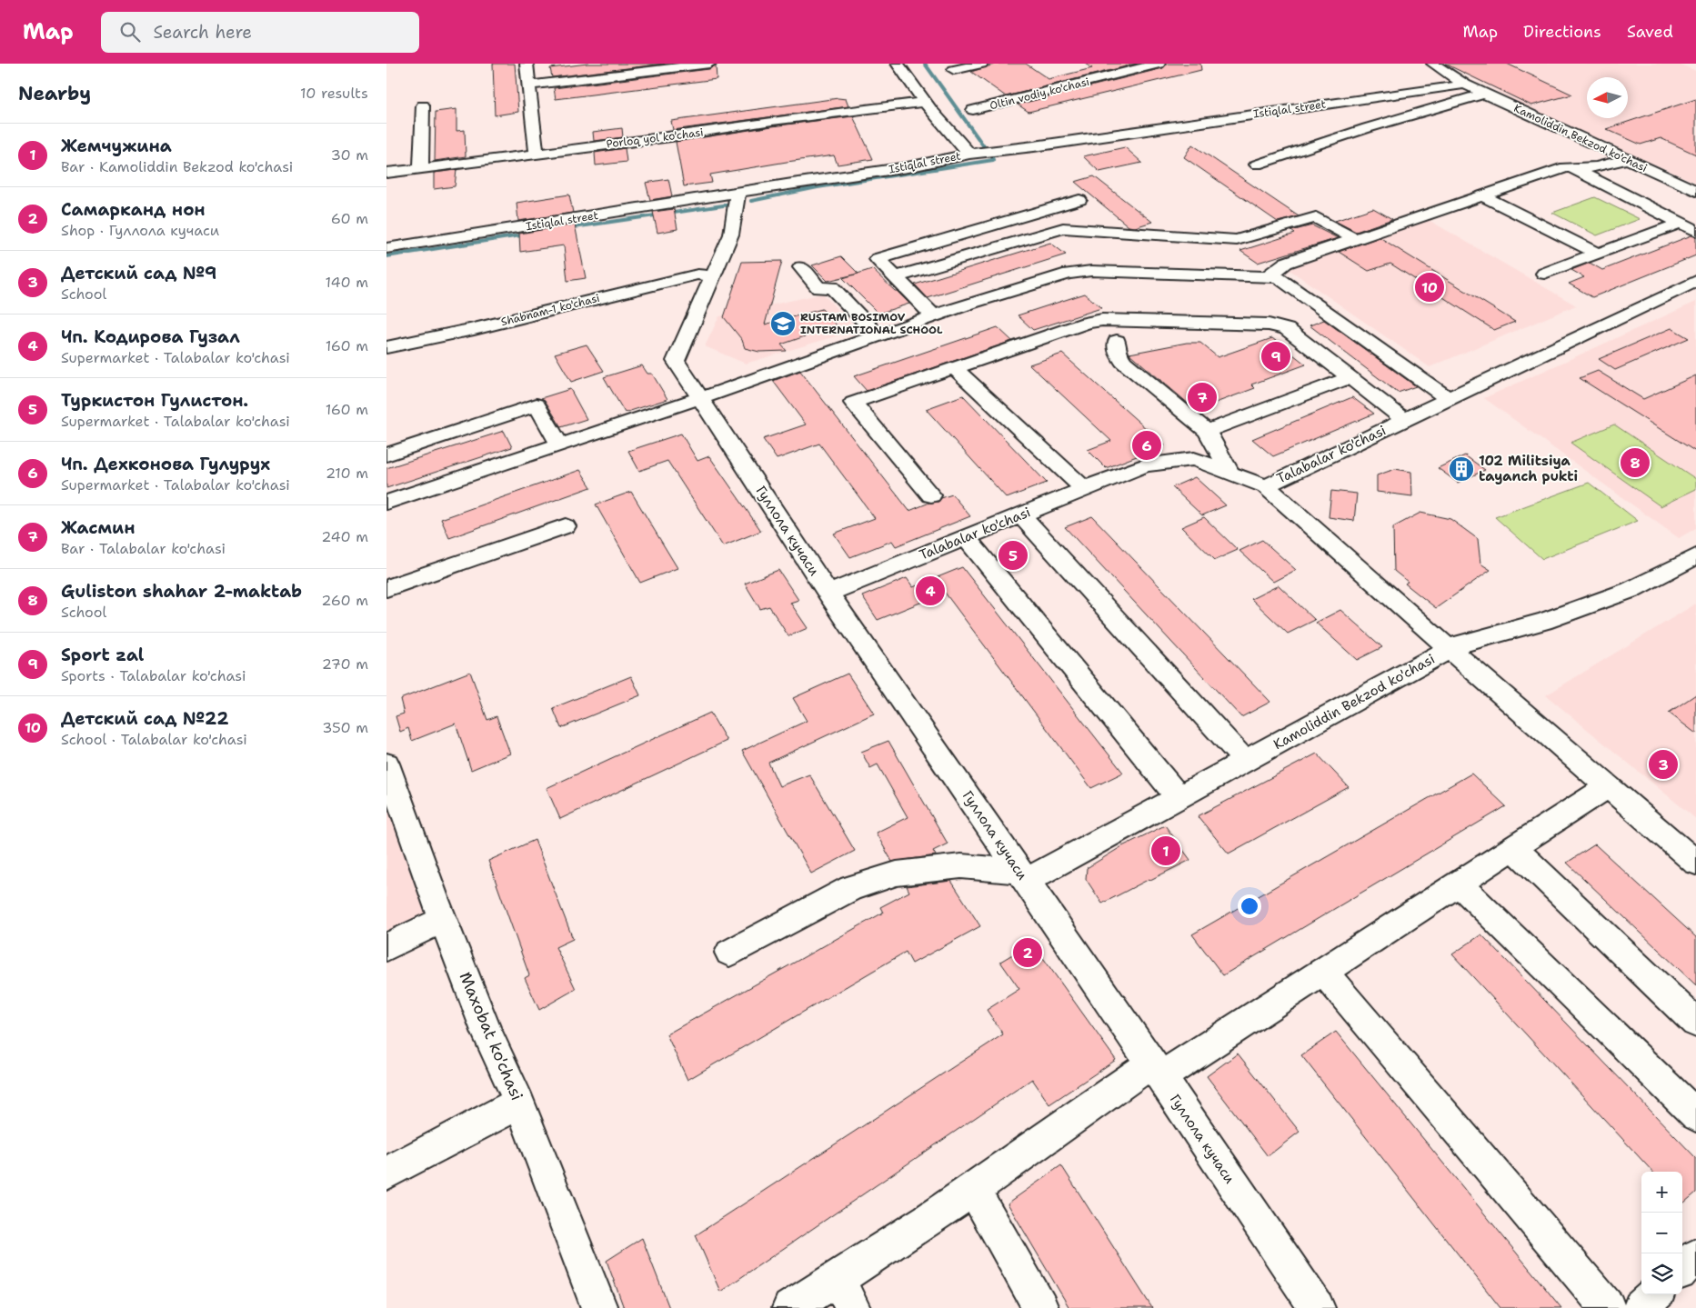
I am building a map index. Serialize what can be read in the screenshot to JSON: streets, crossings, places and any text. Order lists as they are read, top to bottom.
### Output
{
  "streets": {
    "street": [
      "Oltin vodiy ko'chasi",
      "Istiqlal street",
      "Porloq yol ko'chasi",
      "Kamoliddin Bekzod ko'chasi",
      "Shabnam-1 ko'chasi",
      "Talabalar ko'chasi",
      "Гуллола кучаси",
      "Maxobat ko'chasi"
    ]
  },
  "crossings": [
    ["Istiqlal street", "Kamoliddin Bekzod ko'chasi"],
    ["Kamoliddin Bekzod ko'chasi", "Гуллола кучаси"],
    ["Shabnam-1 ko'chasi", "Гуллола кучаси"],
    ["Talabalar ko'chasi", "Гуллола кучаси"]
  ],
  "places": {
    "school or university": ["RUSTAM BOSIMOV INTERNATIONAL SCHOOL"],
    "building": ["102 Militsiya tayanch pukti"]
  },
  "north": "left",
  "page": {
    "header": "Map",
    "search": "Search here",
    "nav": ["Map", "Directions", "Saved"],
    "heading": ["Nearby", "10 results"],
    "list": [
      {
        "mark": "1",
        "name": "Жемчужина",
        "note": "Bar · Kamoliddin Bekzod ko'chasi",
        "value": "30 m"
      },
      {
        "mark": "2",
        "name": "Самарканд нон",
        "note": "Shop · Гуллола кучаси",
        "value": "60 m"
      },
      {
        "mark": "3",
        "name": "Детский сад №9",
        "note": "School",
        "value": "140 m"
      },
      {
        "mark": "4",
        "name": "Чп. Кодирова Гузал",
        "note": "Supermarket · Talabalar ko'chasi",
        "value": "160 m"
      },
      {
        "mark": "5",
        "name": "Туркистон Гулистон.",
        "note": "Supermarket · Talabalar ko'chasi",
        "value": "160 m"
      },
      {
        "mark": "6",
        "name": "Чп. Дехконова Гулурух",
        "note": "Supermarket · Talabalar ko'chasi",
        "value": "210 m"
      },
      {
        "mark": "7",
        "name": "Жасмин",
        "note": "Bar · Talabalar ko'chasi",
        "value": "240 m"
      },
      {
        "mark": "8",
        "name": "Guliston shahar 2-maktab",
        "note": "School",
        "value": "260 m"
      },
      {
        "mark": "9",
        "name": "Sport zal",
        "note": "Sports · Talabalar ko'chasi",
        "value": "270 m"
      },
      {
        "mark": "10",
        "name": "Детский сад №22",
        "note": "School · Talabalar ko'chasi",
        "value": "350 m"
      }
    ],
    "pins": [
      "10",
      "9",
      "7",
      "6",
      "8",
      "5",
      "4",
      "3",
      "1",
      "2"
    ],
    "map_buttons": ["+", "−"]
  }
}
